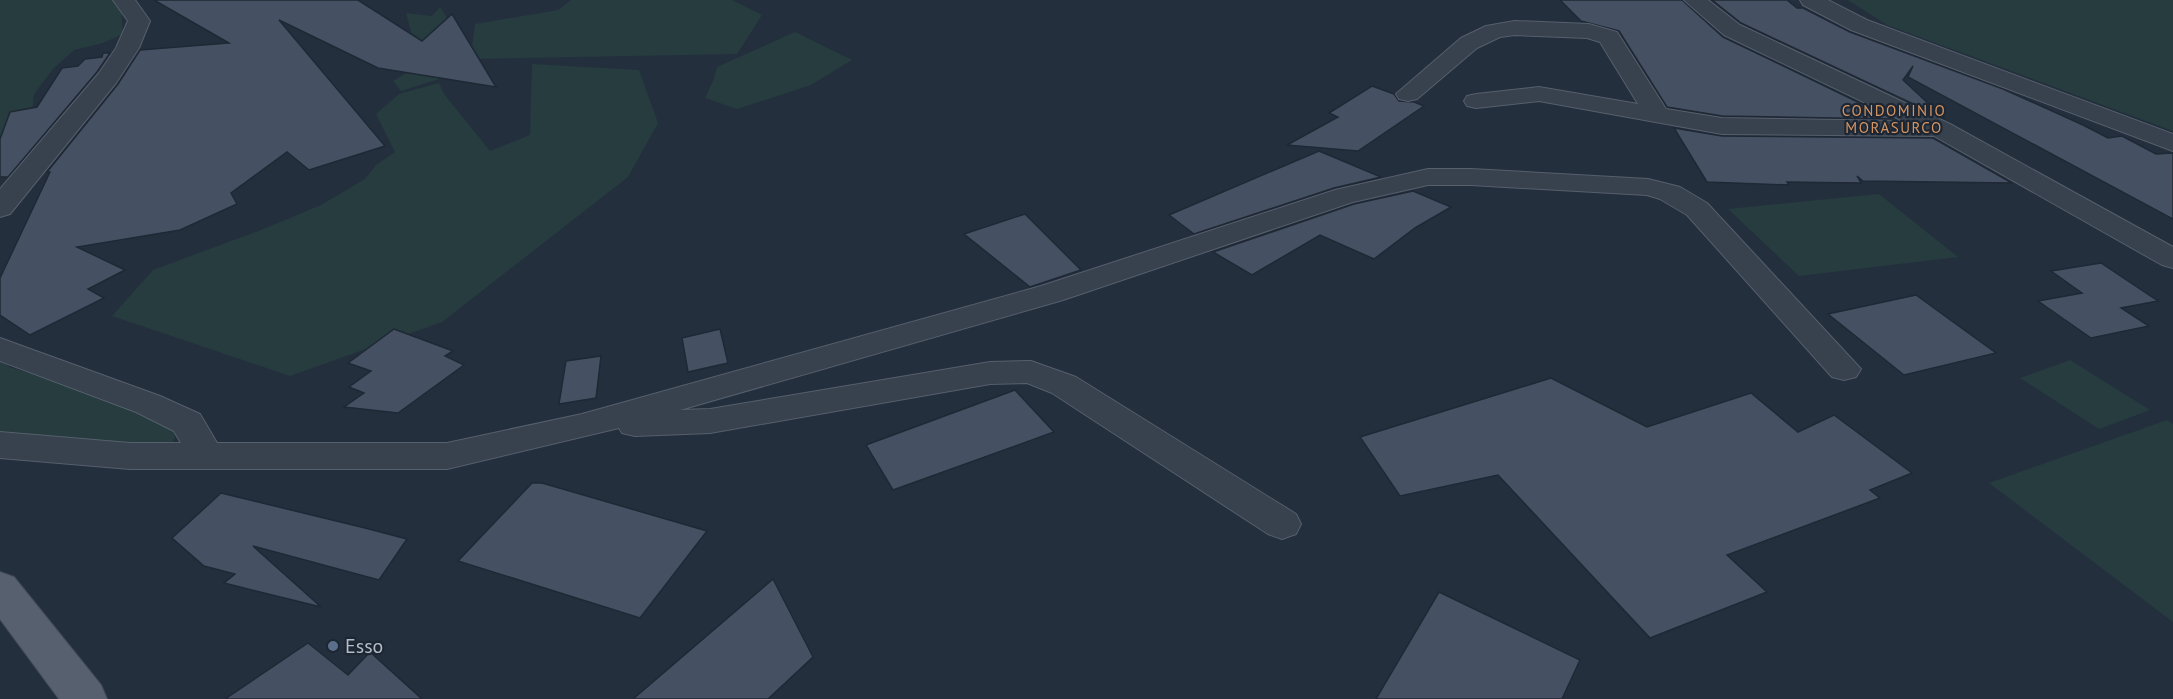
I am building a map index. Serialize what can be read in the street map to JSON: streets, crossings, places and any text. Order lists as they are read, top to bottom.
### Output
{
  "districts": ["CONDOMINIO MORASURCO"],
  "places": ["Esso"]
}
